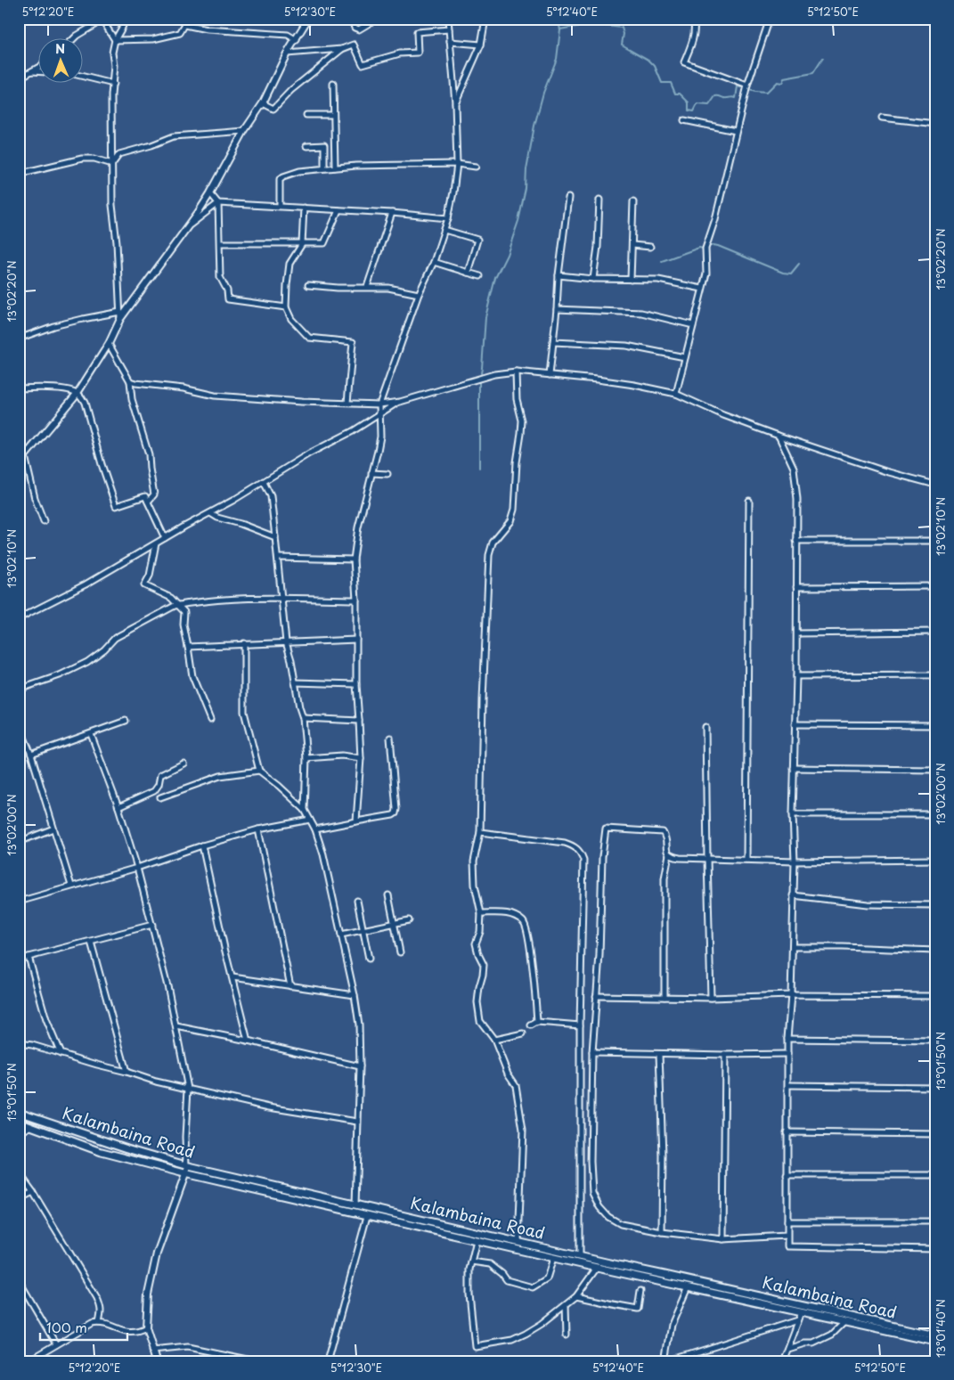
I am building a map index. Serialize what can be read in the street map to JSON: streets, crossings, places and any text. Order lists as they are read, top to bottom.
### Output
{
  "streets": {
    "main road": ["Kalambaina Road"]
  },
  "scale_bar": "100 m",
  "north": "top",
  "coordinates": [
    "5°12'20\"E",
    "5°12'30\"E",
    "5°12'40\"E",
    "5°12'50\"E",
    "13°02'20\"N",
    "13°02'10\"N",
    "13°02'00\"N",
    "13°01'50\"N",
    "13°01'40\"N"
  ]
}
